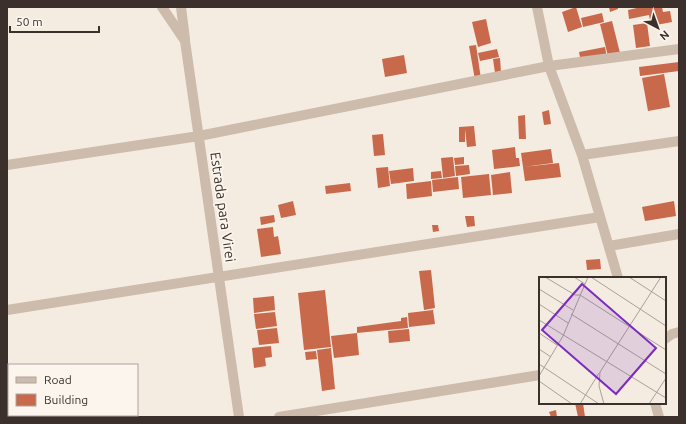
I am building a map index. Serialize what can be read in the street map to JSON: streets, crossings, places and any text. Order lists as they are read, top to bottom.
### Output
{
  "streets": {
    "street": ["Estrada para Virei"]
  },
  "legend": ["Road", "Building"],
  "scale_bar": "50 m",
  "north": "bottom right"
}
